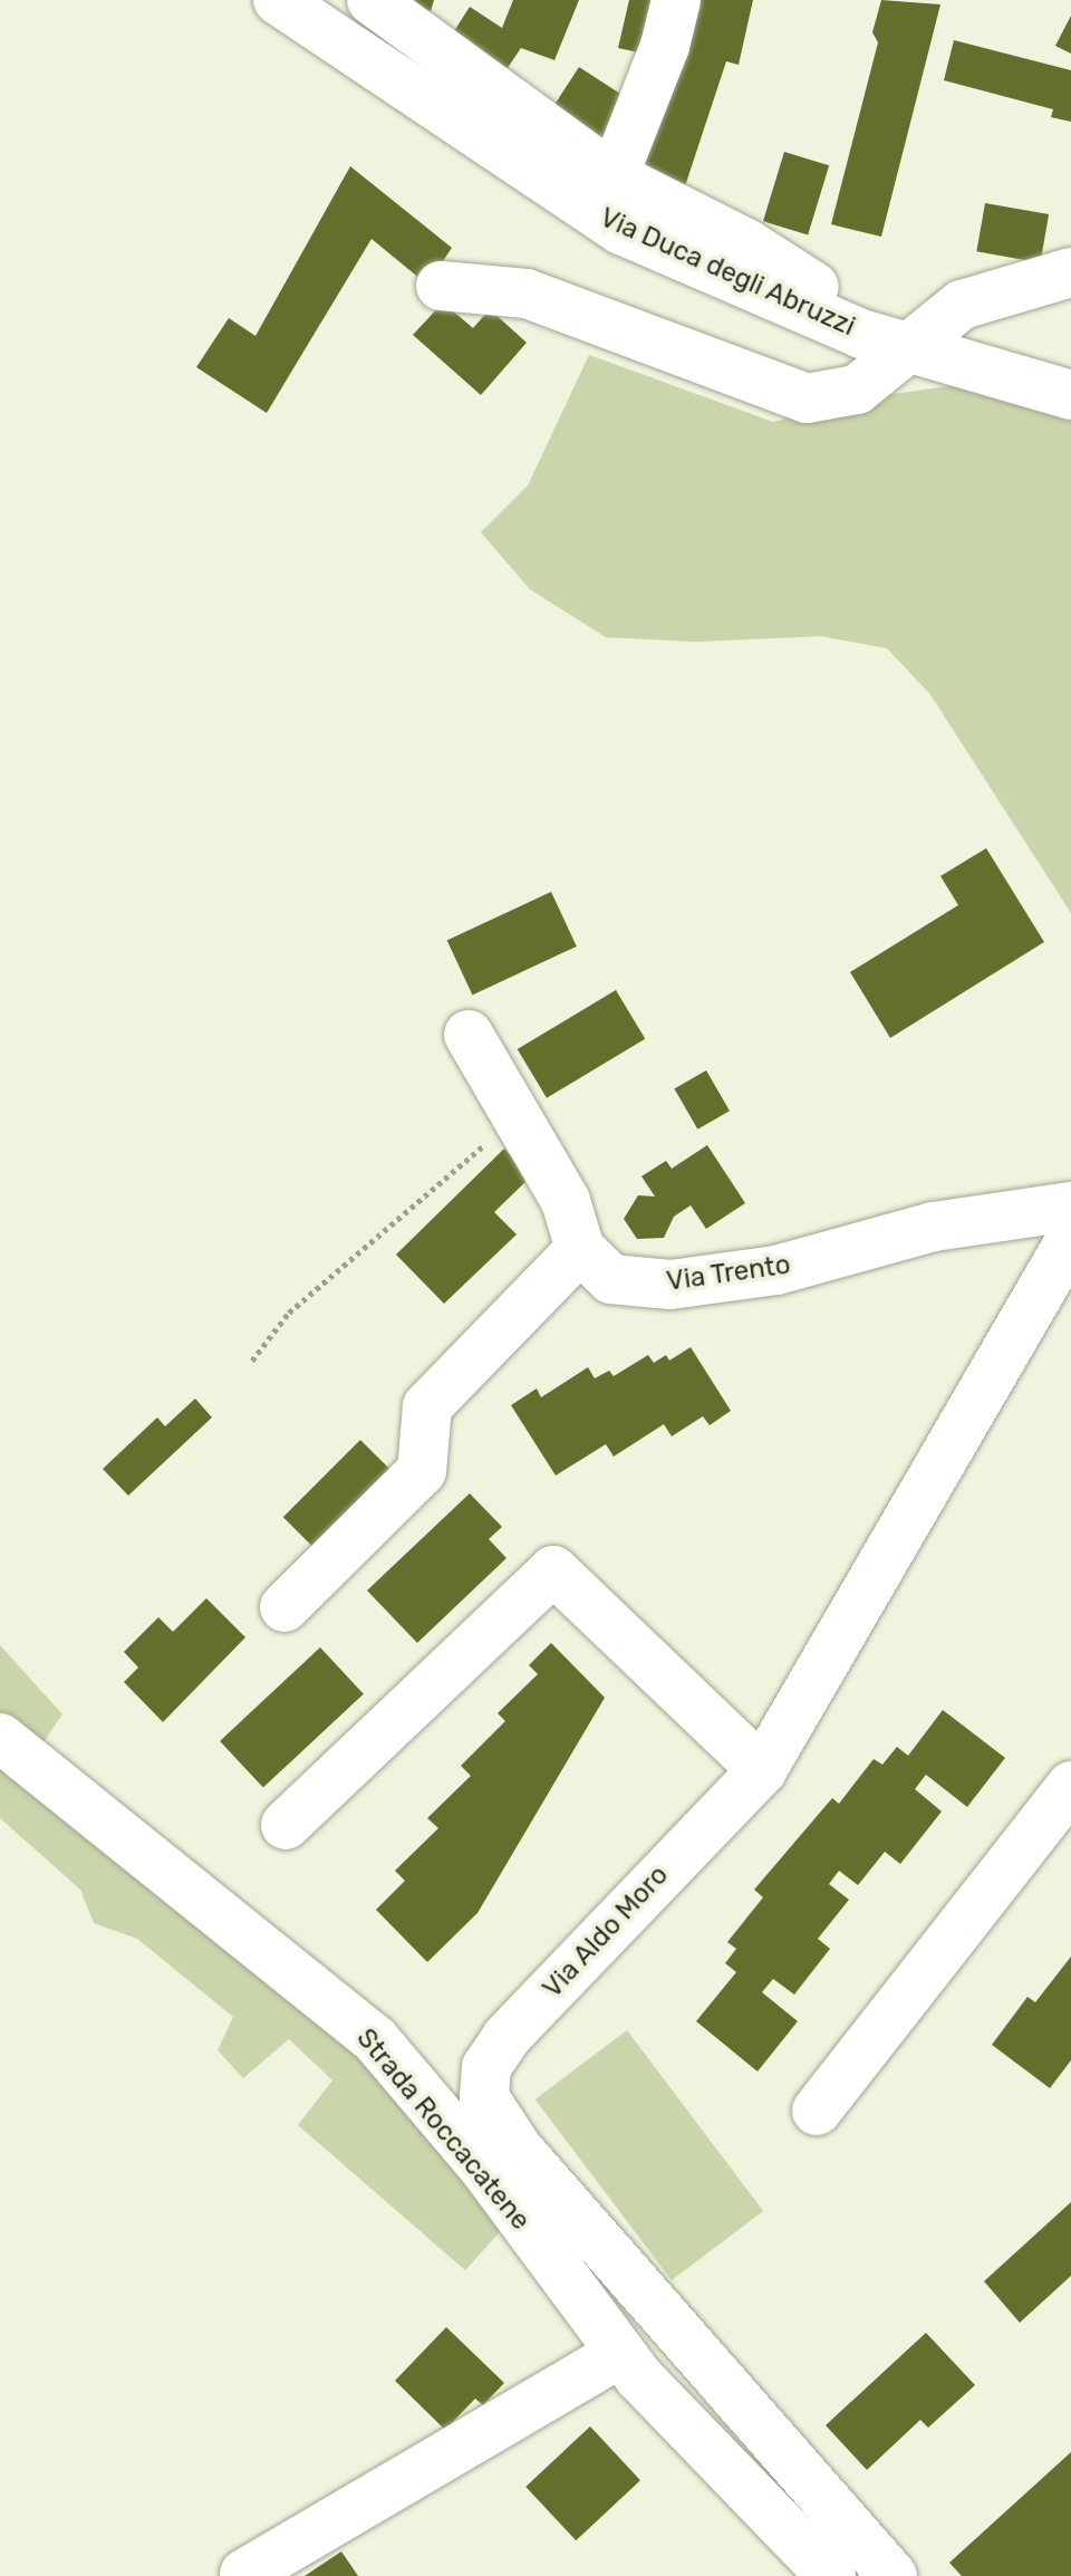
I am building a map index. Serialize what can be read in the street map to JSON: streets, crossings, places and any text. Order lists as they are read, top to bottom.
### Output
{
  "streets": {
    "street": [
      "Via Duca degli Abruzzi",
      "Via Trento",
      "Via Aldo Moro",
      "Strada Roccacatene"
    ]
  }
}
